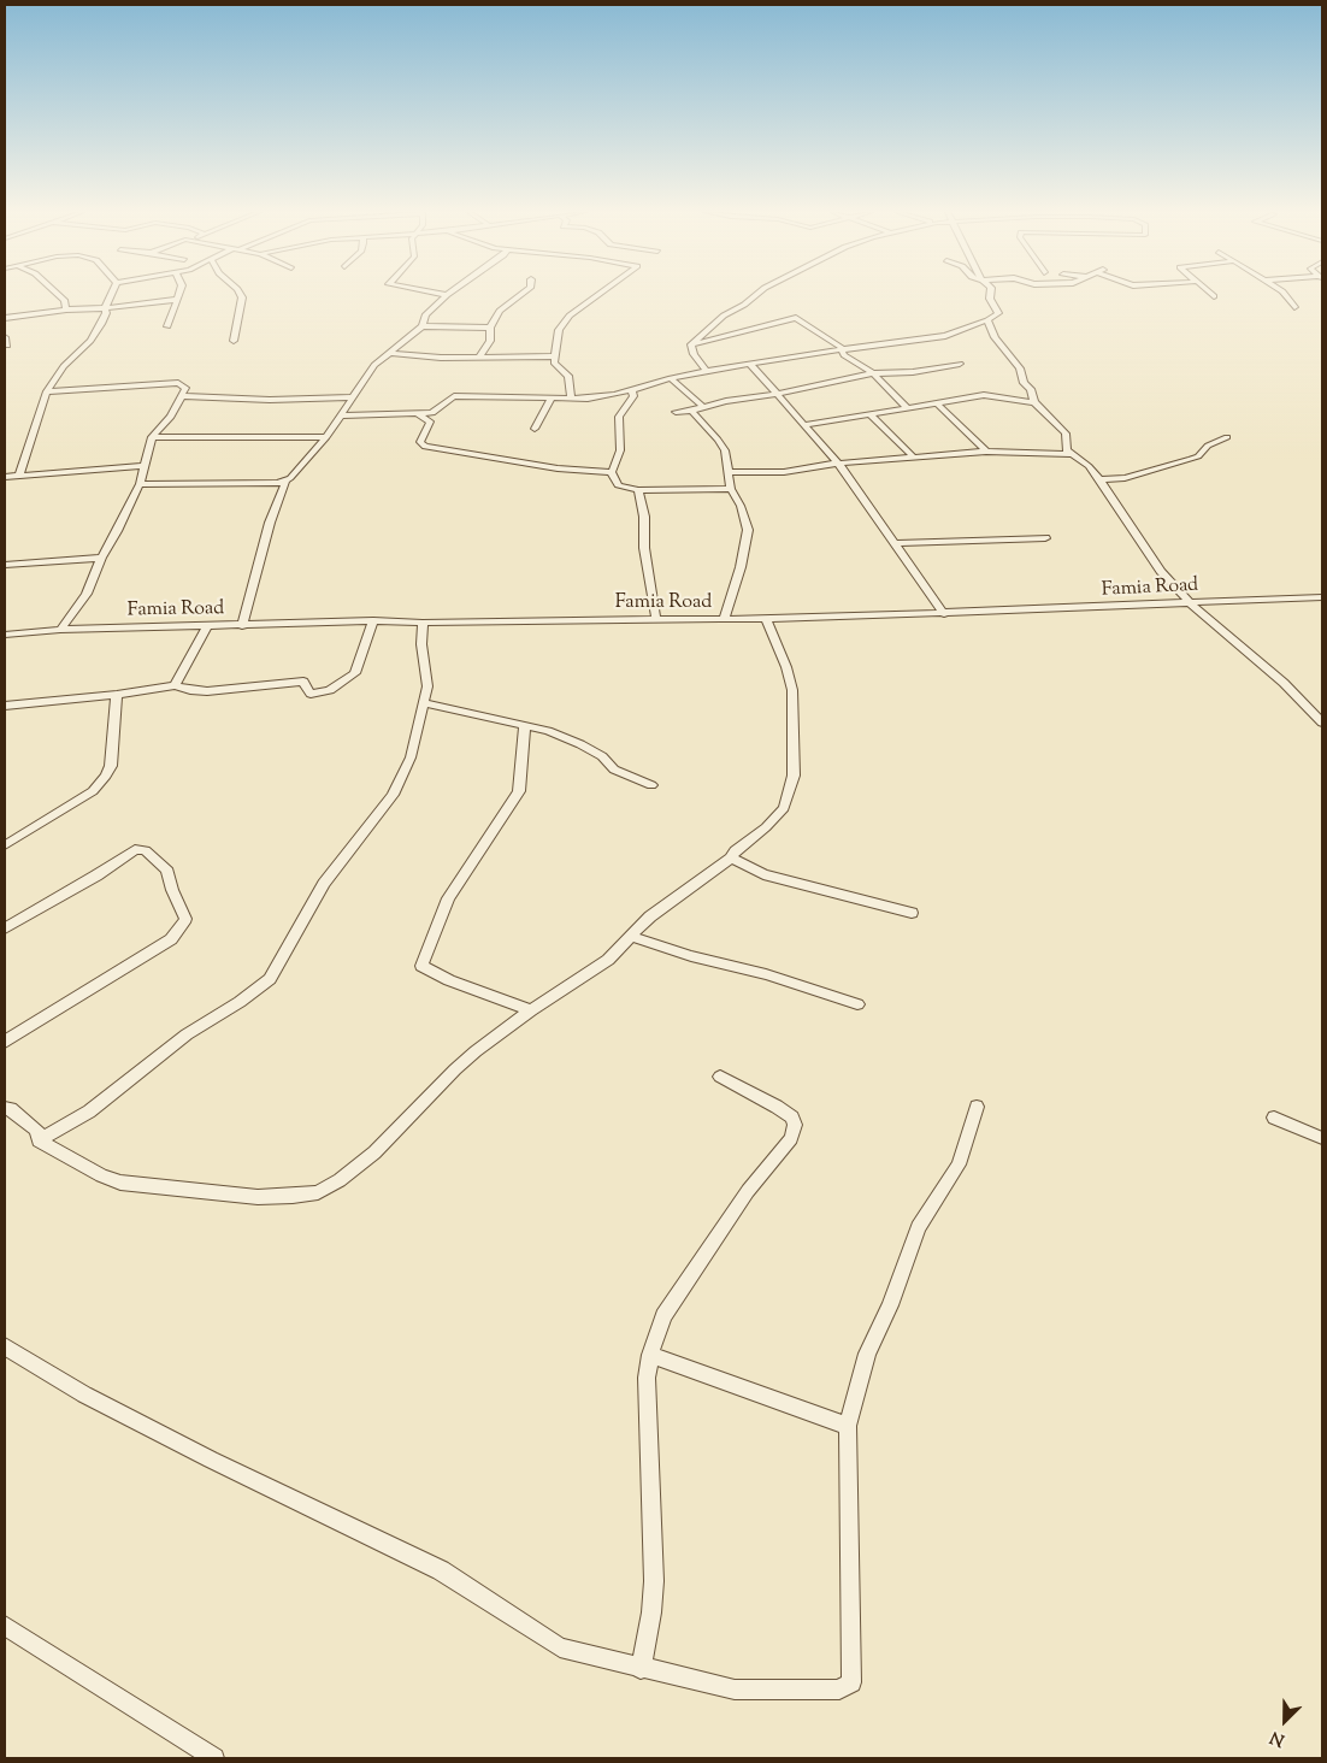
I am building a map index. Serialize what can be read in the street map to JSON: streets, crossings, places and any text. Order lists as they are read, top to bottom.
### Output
{
  "streets": {
    "street": ["Famia Road"]
  },
  "north": "bottom left"
}
